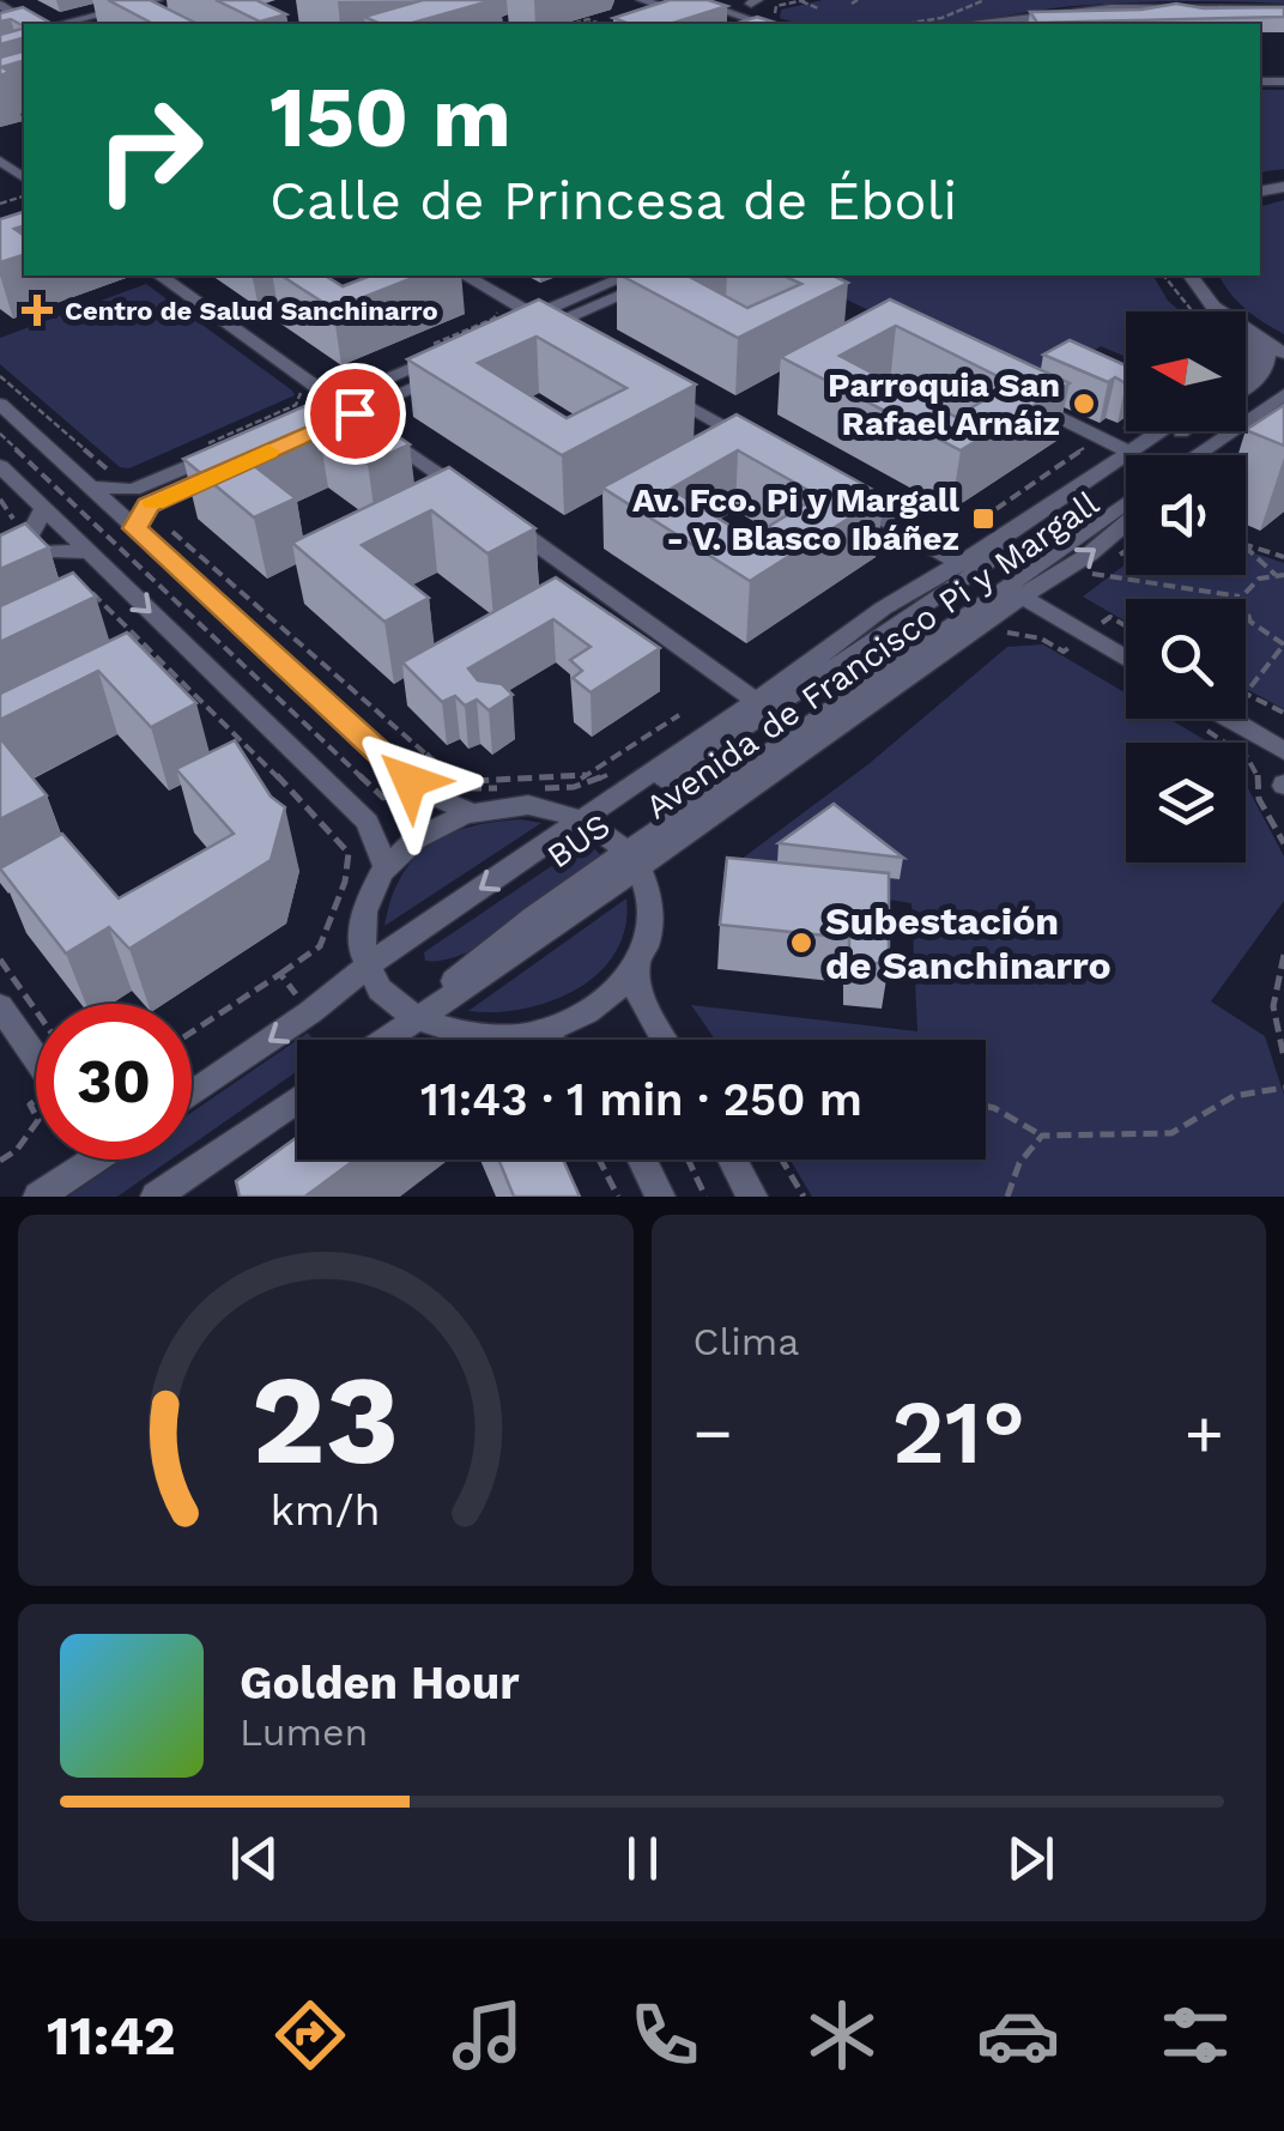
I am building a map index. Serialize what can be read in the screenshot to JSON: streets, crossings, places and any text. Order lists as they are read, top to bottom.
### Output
{
  "streets": {
    "street": ["Avenida de Francisco Pi y Margall", "BUS"]
  },
  "crossings": [
    ["Avenida de Francisco Pi y Margall", "BUS"]
  ],
  "places": {
    "health": ["Centro de Salud Sanchinarro"],
    "other": ["Parroquia San Rafael Arnáiz", "Subestación de Sanchinarro"],
    "transit": ["Av. Fco. Pi y Margall - V. Blasco Ibáñez"]
  },
  "north": "left",
  "page": {
    "turn": ["150 m", "Calle de Princesa de Éboli"],
    "limit": "30",
    "trip": "11:43 · 1 min · 250 m",
    "tile": "Clima",
    "heat": ["−", "21°", "+"],
    "song": ["Golden Hour", "Lumen"],
    "tabs": "11:42",
    "gauge": ["23", "km/h"]
  }
}
